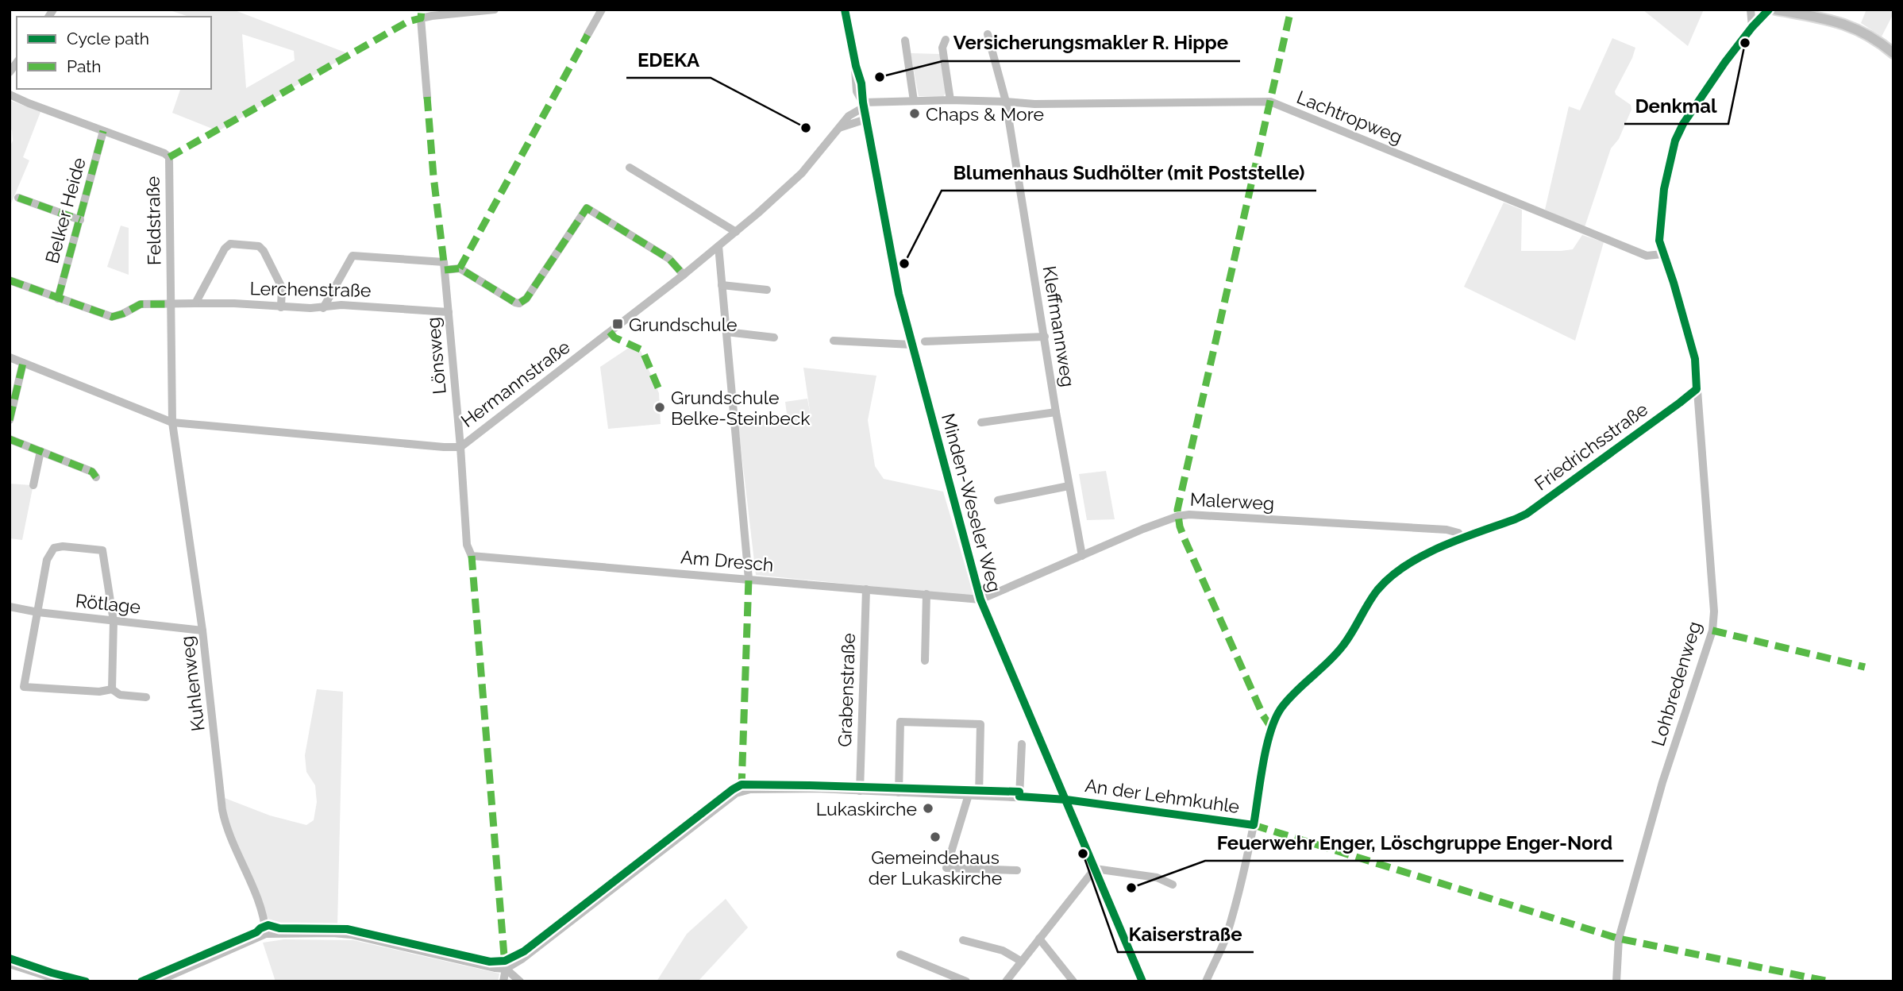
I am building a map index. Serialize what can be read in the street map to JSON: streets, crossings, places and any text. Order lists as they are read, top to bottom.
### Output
{
  "streets": {
    "street": [
      "Lachtropweg",
      "Belker Heide",
      "Feldstraße",
      "Lerchenstraße",
      "Kleffmannweg",
      "Lönsweg",
      "Hermannstraße",
      "Friedrichsstraße",
      "Malerweg",
      "Minden-Weseler Weg",
      "Am Dresch",
      "Rötlage",
      "Kuhlenweg",
      "Lohbredenweg",
      "Grabenstraße",
      "An der Lehmkuhle"
    ]
  },
  "crossings": [
    ["Lachtropweg", "Kleffmannweg"],
    ["Lachtropweg", "Hermannstraße"],
    ["Lachtropweg", "Minden-Weseler Weg"],
    ["Belker Heide", "Feldstraße"],
    ["Belker Heide", "Lerchenstraße"],
    ["Feldstraße", "Lerchenstraße"],
    ["Feldstraße", "Hermannstraße"],
    ["Feldstraße", "Kuhlenweg"],
    ["Lerchenstraße", "Lönsweg"],
    ["Kleffmannweg", "Malerweg"],
    ["Lönsweg", "Hermannstraße"],
    ["Lönsweg", "Am Dresch"],
    ["Hermannstraße", "Minden-Weseler Weg"],
    ["Hermannstraße", "Kuhlenweg"],
    ["Friedrichsstraße", "Malerweg"],
    ["Friedrichsstraße", "Lohbredenweg"],
    ["Friedrichsstraße", "An der Lehmkuhle"],
    ["Malerweg", "Minden-Weseler Weg"],
    ["Malerweg", "Am Dresch"],
    ["Minden-Weseler Weg", "Am Dresch"],
    ["Minden-Weseler Weg", "An der Lehmkuhle"],
    ["Am Dresch", "Grabenstraße"],
    ["Rötlage", "Kuhlenweg"],
    ["Grabenstraße", "An der Lehmkuhle"]
  ],
  "places": {
    "other": [
      "Denkmal",
      "Versicherungsmakler R. Hippe",
      "Chaps & More",
      "EDEKA",
      "Blumenhaus Sudhölter (mit Poststelle)",
      "Grundschule Belke-Steinbeck",
      "Lukaskirche",
      "Gemeindehaus der Lukaskirche",
      "Kaiserstraße",
      "Feuerwehr Enger, Löschgruppe Enger-Nord"
    ],
    "transit": ["Grundschule"]
  },
  "legend": ["Cycle path", "Path"]
}
